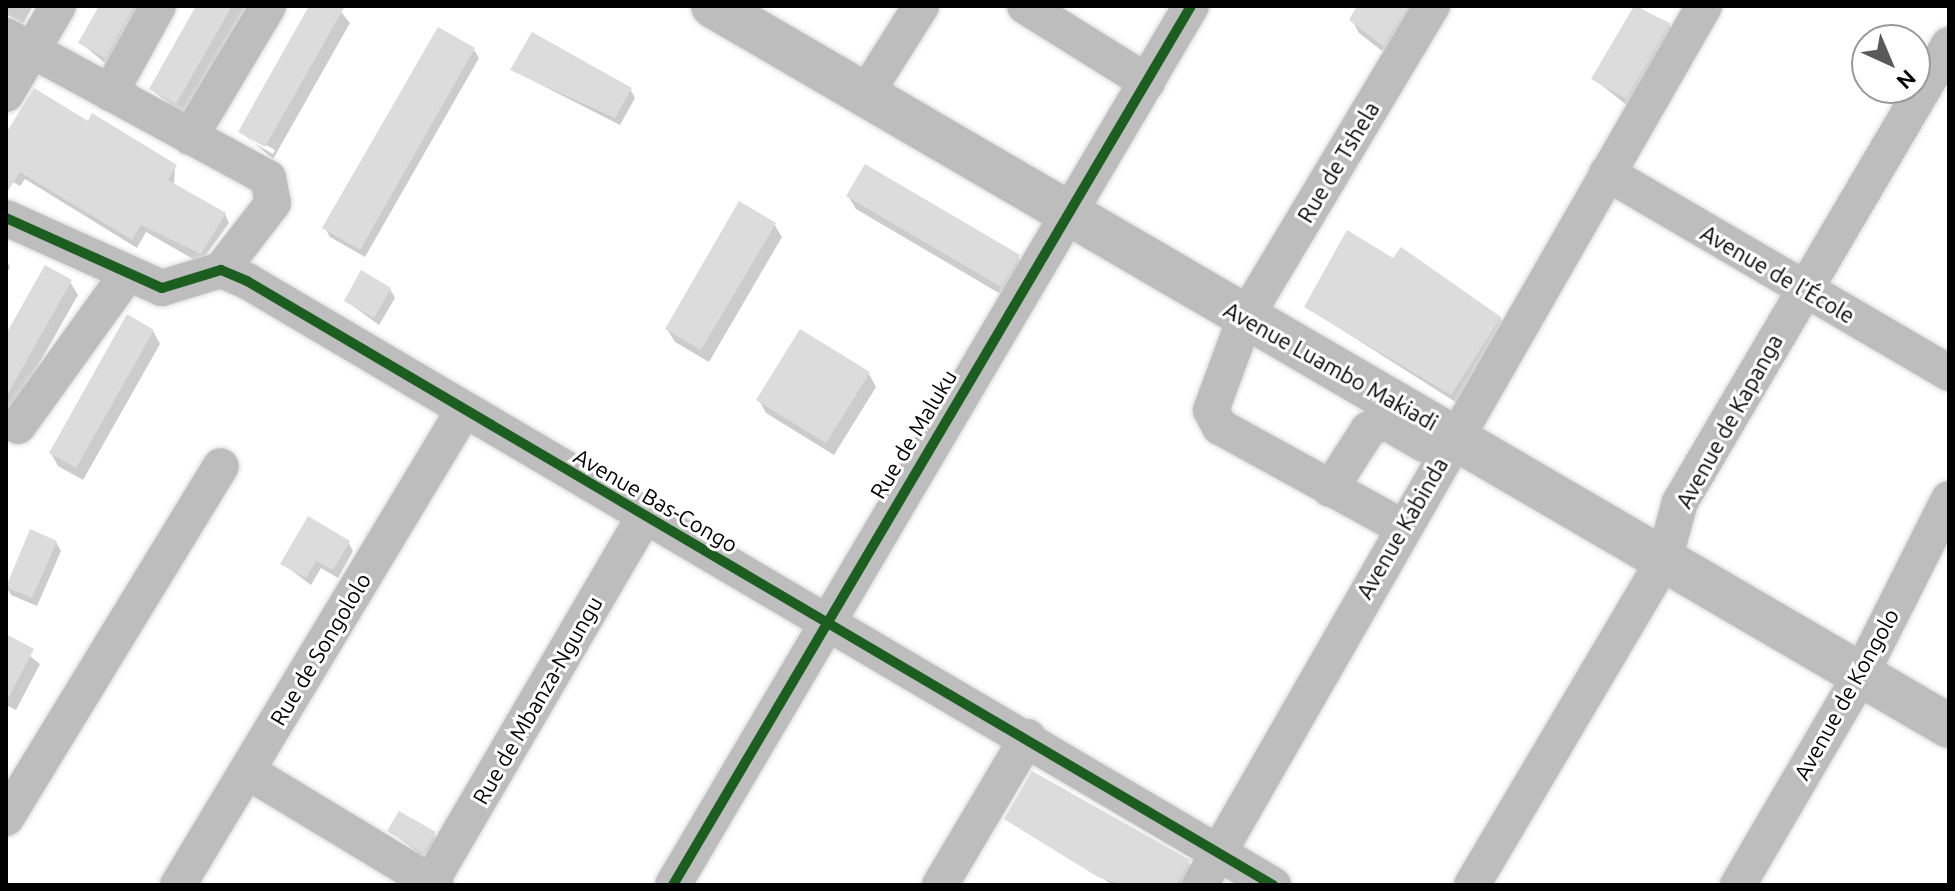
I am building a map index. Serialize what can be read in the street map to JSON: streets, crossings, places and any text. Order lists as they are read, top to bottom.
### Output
{
  "streets": {
    "main road": ["Avenue Luambo Makiadi"],
    "street": [
      "Rue de Tshela",
      "Avenue de l’École",
      "Avenue de Kapanga",
      "Rue de Maluku",
      "Avenue Bas-Congo",
      "Avenue Kabinda",
      "Rue de Songololo",
      "Avenue de Kongolo",
      "Rue de Mbanza-Ngungu"
    ]
  },
  "crossings": [
    ["Rue de Tshela", "Avenue Luambo Makiadi"],
    ["Rue de Tshela", "Avenue Kabinda"],
    ["Avenue de l’École", "Avenue de Kapanga"],
    ["Avenue de l’École", "Avenue Kabinda"],
    ["Avenue Luambo Makiadi", "Avenue de Kapanga"],
    ["Avenue Luambo Makiadi", "Rue de Maluku"],
    ["Avenue Luambo Makiadi", "Avenue Kabinda"],
    ["Avenue Luambo Makiadi", "Avenue de Kongolo"],
    ["Rue de Maluku", "Avenue Bas-Congo"],
    ["Avenue Bas-Congo", "Avenue Kabinda"],
    ["Avenue Bas-Congo", "Rue de Songololo"],
    ["Avenue Bas-Congo", "Rue de Mbanza-Ngungu"]
  ],
  "north": "bottom right"
}
